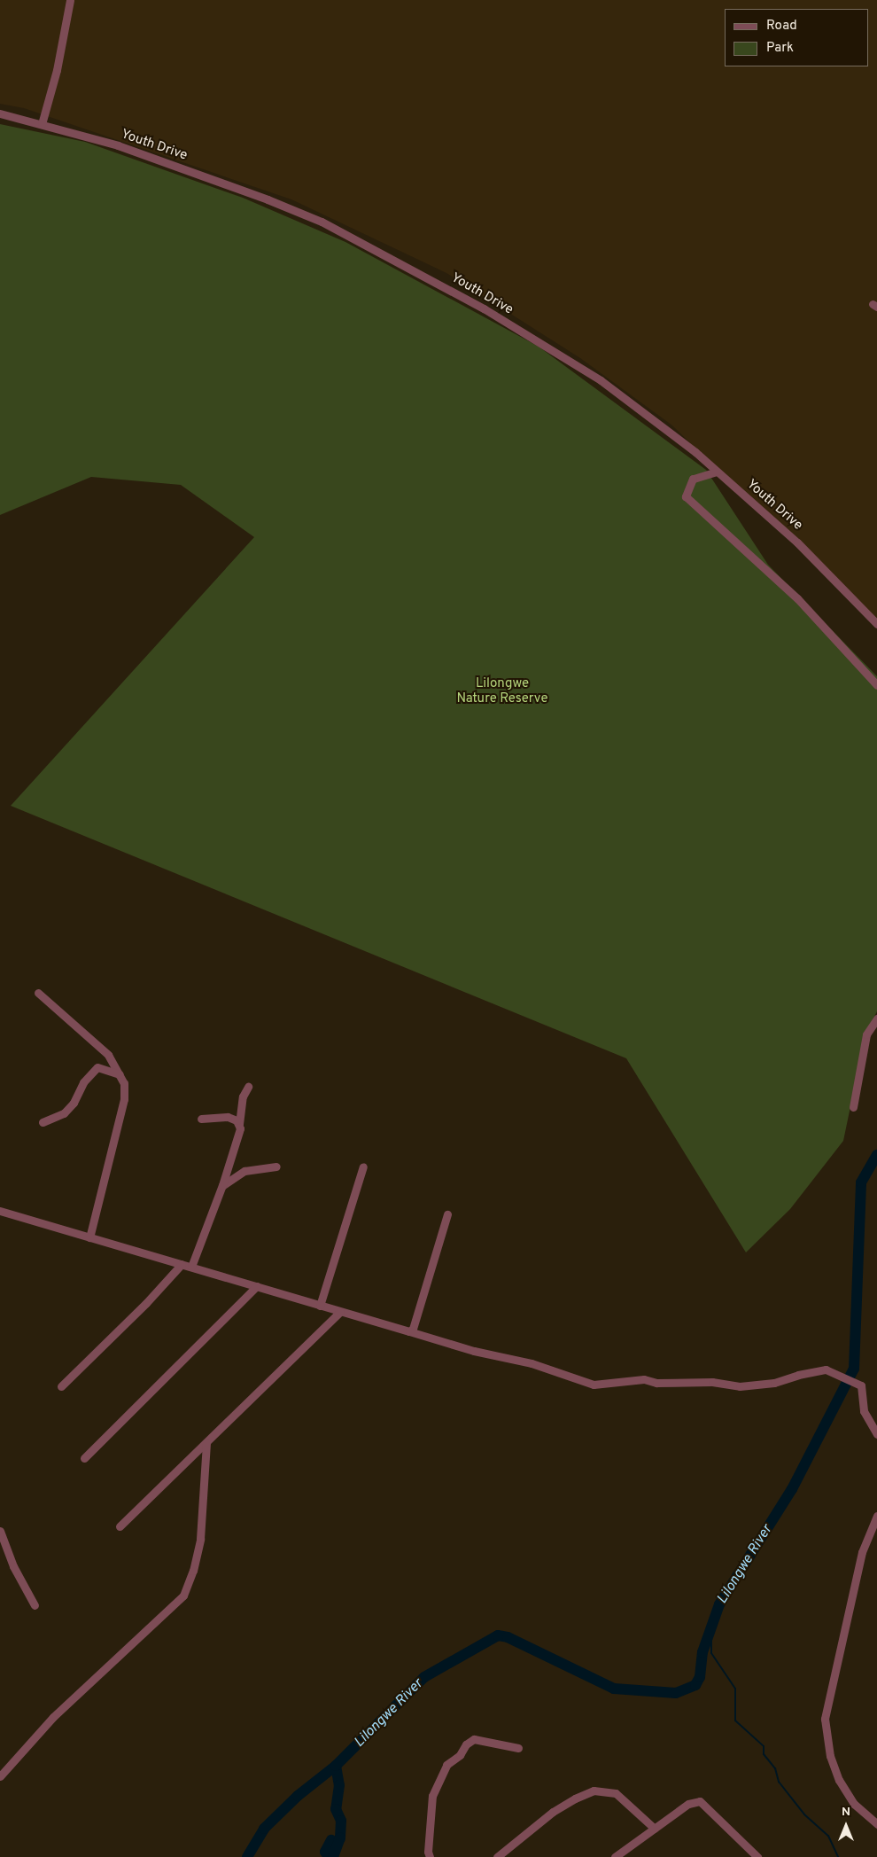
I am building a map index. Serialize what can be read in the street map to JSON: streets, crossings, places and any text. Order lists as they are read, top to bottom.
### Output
{
  "streets": {
    "street": ["Youth Drive"]
  },
  "water": ["Lilongwe River"],
  "parks": ["Lilongwe Nature Reserve"],
  "legend": ["Road", "Park"],
  "north": "top"
}
